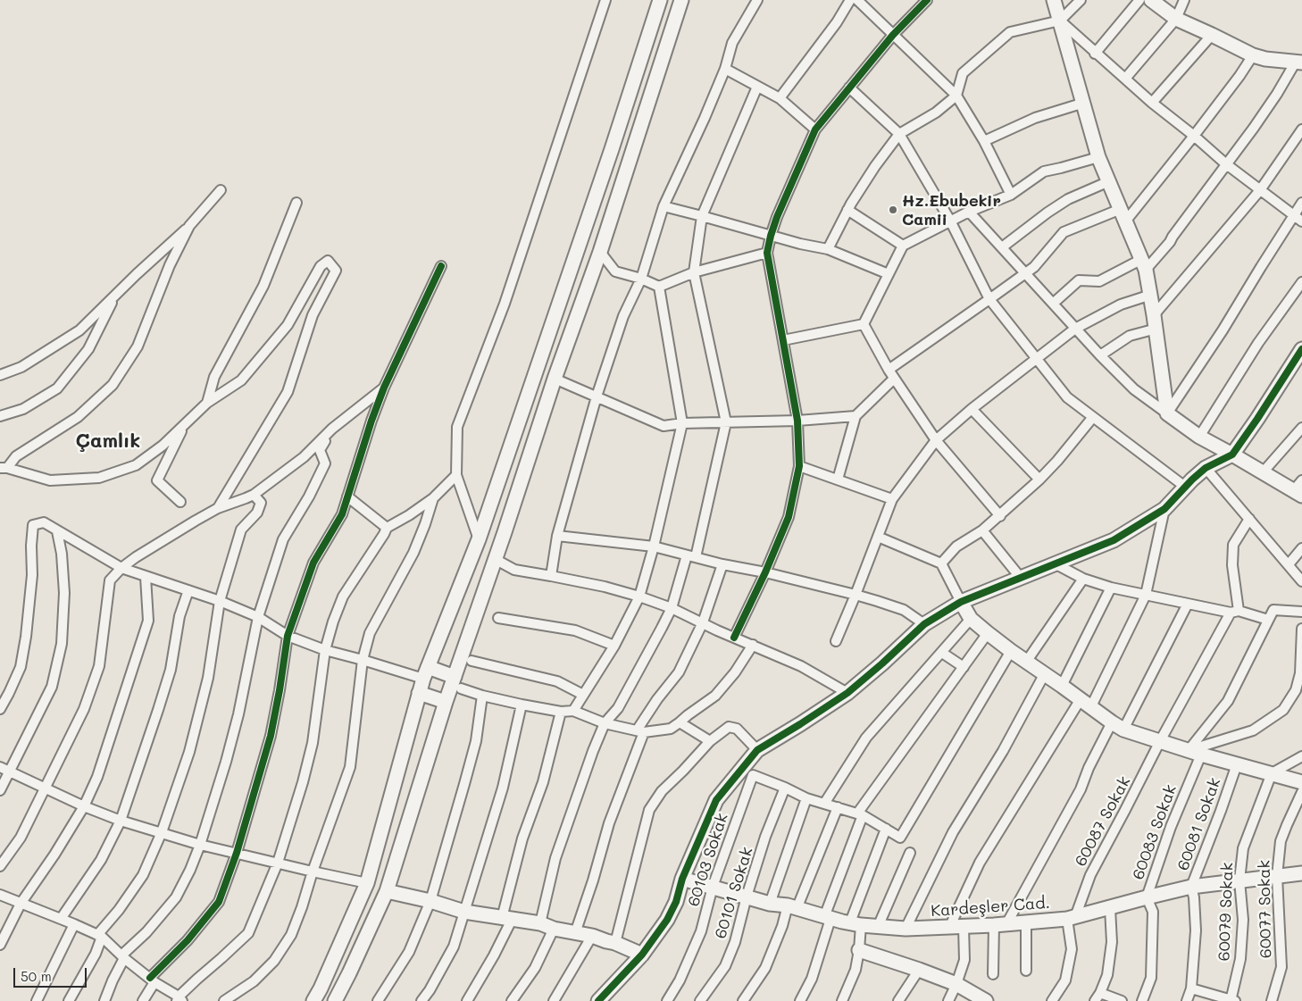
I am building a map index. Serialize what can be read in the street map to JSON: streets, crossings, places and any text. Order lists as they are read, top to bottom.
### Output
{
  "streets": {
    "street": [
      "60087 Sokak",
      "60081 Sokak",
      "60083 Sokak",
      "60103 Sokak",
      "60101 Sokak",
      "Kardeşler Cad.",
      "60077 Sokak",
      "60079 Sokak"
    ]
  },
  "crossings": [
    ["60087 Sokak", "Kardeşler Cad."],
    ["60081 Sokak", "Kardeşler Cad."],
    ["60083 Sokak", "Kardeşler Cad."],
    ["60103 Sokak", "Kardeşler Cad."],
    ["60101 Sokak", "Kardeşler Cad."],
    ["Kardeşler Cad.", "60077 Sokak"],
    ["Kardeşler Cad.", "60079 Sokak"]
  ],
  "districts": ["Çamlık"],
  "places": ["Hz.Ebubekir Camii"],
  "scale_bar": "50 m"
}
